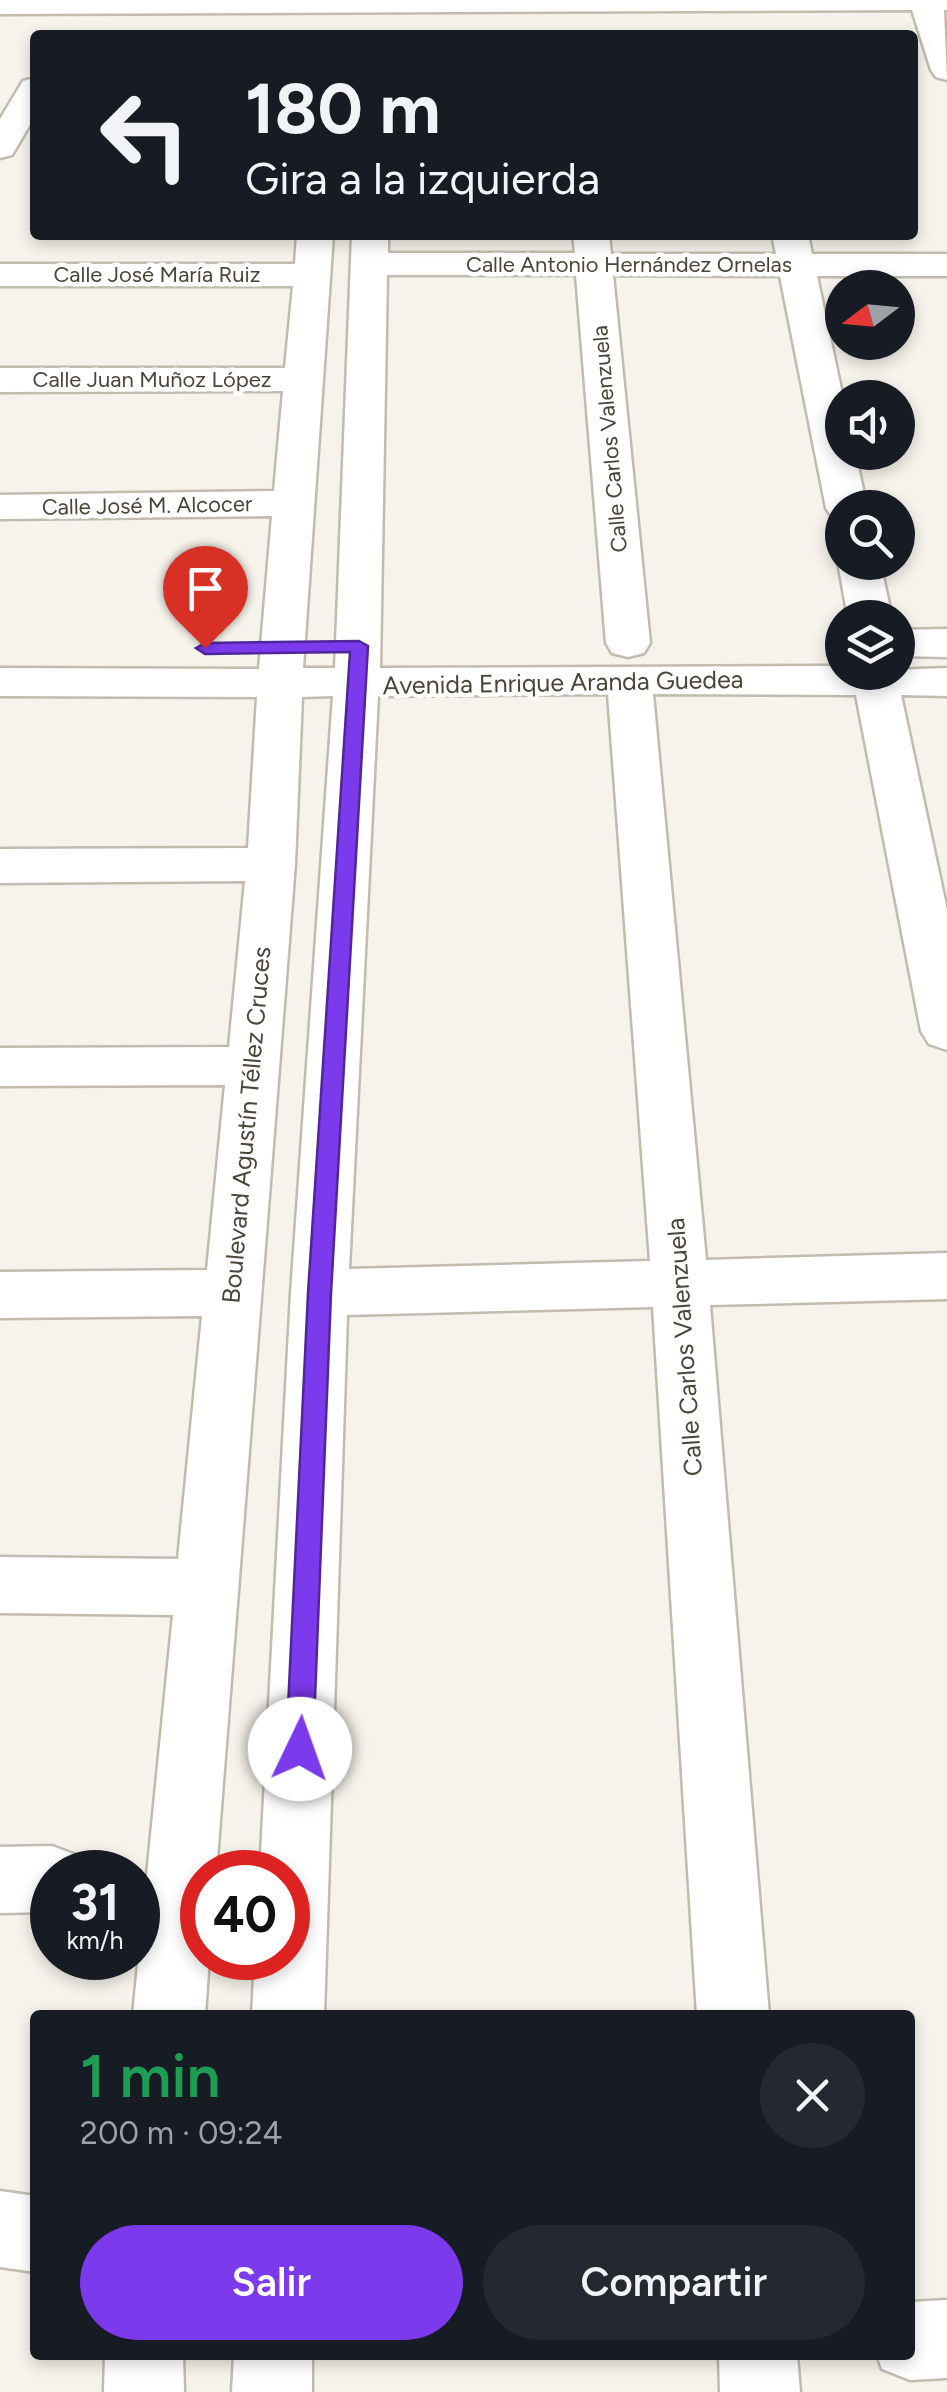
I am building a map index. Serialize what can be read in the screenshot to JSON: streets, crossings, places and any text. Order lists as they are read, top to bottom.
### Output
{
  "streets": {
    "street": [
      "Calle Antonio Hernández Ornelas",
      "Calle José María Ruiz",
      "Calle Juan Muñoz López",
      "Calle Carlos Valenzuela",
      "Calle José M. Alcocer",
      "Avenida Enrique Aranda Guedea",
      "Boulevard Agustín Téllez Cruces"
    ]
  },
  "crossings": [
    ["Calle Antonio Hernández Ornelas", "Calle Carlos Valenzuela"],
    ["Calle José María Ruiz", "Boulevard Agustín Téllez Cruces"],
    ["Calle Juan Muñoz López", "Boulevard Agustín Téllez Cruces"],
    ["Calle Carlos Valenzuela", "Avenida Enrique Aranda Guedea"],
    ["Calle José M. Alcocer", "Boulevard Agustín Téllez Cruces"],
    ["Avenida Enrique Aranda Guedea", "Boulevard Agustín Téllez Cruces"]
  ],
  "north": "left",
  "page": {
    "turn": ["180 m", "Gira a la izquierda"],
    "speed": "31 km/h",
    "limit": "40",
    "heading": ["1 min", "200 m · 09:24"],
    "buttons": ["Salir", "Compartir"]
  }
}
